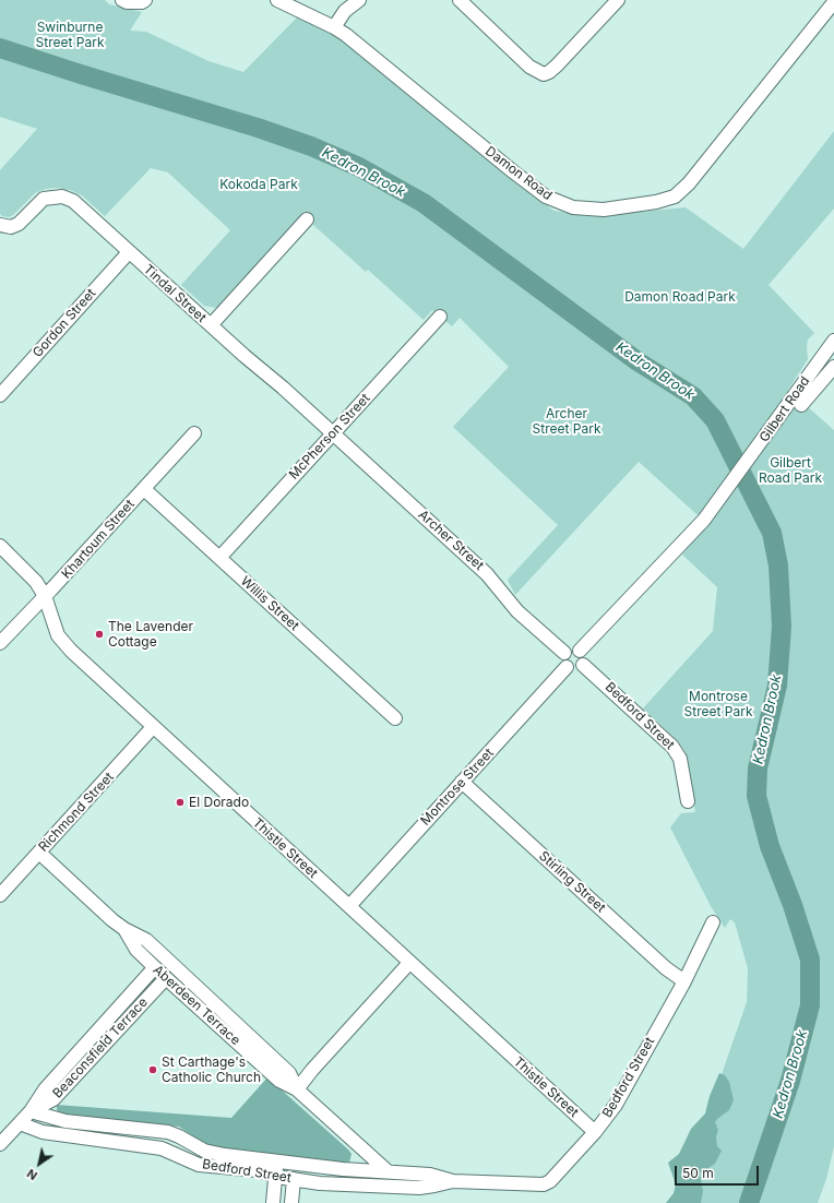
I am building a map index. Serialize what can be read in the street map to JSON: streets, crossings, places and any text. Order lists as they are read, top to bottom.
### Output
{
  "streets": {
    "street": [
      "Damon Road",
      "Tindal Street",
      "Gordon Street",
      "Gilbert Road",
      "McPherson Street",
      "Khartoum Street",
      "Archer Street",
      "Willis Street",
      "Bedford Street",
      "Montrose Street",
      "Richmond Street",
      "Thistle Street",
      "Stirling Street",
      "Aberdeen Terrace",
      "Beaconsfield Terrace"
    ]
  },
  "crossings": [
    ["Tindal Street", "Gordon Street"],
    ["Tindal Street", "McPherson Street"],
    ["Tindal Street", "Archer Street"],
    ["Gilbert Road", "Archer Street"],
    ["Gilbert Road", "Bedford Street"],
    ["Gilbert Road", "Montrose Street"],
    ["McPherson Street", "Archer Street"],
    ["McPherson Street", "Willis Street"],
    ["Khartoum Street", "Willis Street"],
    ["Khartoum Street", "Thistle Street"],
    ["Archer Street", "Bedford Street"],
    ["Archer Street", "Montrose Street"],
    ["Bedford Street", "Montrose Street"],
    ["Bedford Street", "Thistle Street"],
    ["Bedford Street", "Stirling Street"],
    ["Bedford Street", "Aberdeen Terrace"],
    ["Bedford Street", "Beaconsfield Terrace"],
    ["Montrose Street", "Thistle Street"],
    ["Montrose Street", "Stirling Street"],
    ["Richmond Street", "Thistle Street"],
    ["Richmond Street", "Aberdeen Terrace"],
    ["Aberdeen Terrace", "Beaconsfield Terrace"]
  ],
  "water": ["Kedron Brook"],
  "parks": [
    "Swinburne Street Park",
    "Kokoda Park",
    "Damon Road Park",
    "Archer Street Park",
    "Gilbert Road Park",
    "Montrose Street Park"
  ],
  "places": ["The Lavender Cottage", "El Dorado", "St Carthage's Catholic Church"],
  "scale_bar": "50 m",
  "north": "bottom left"
}
